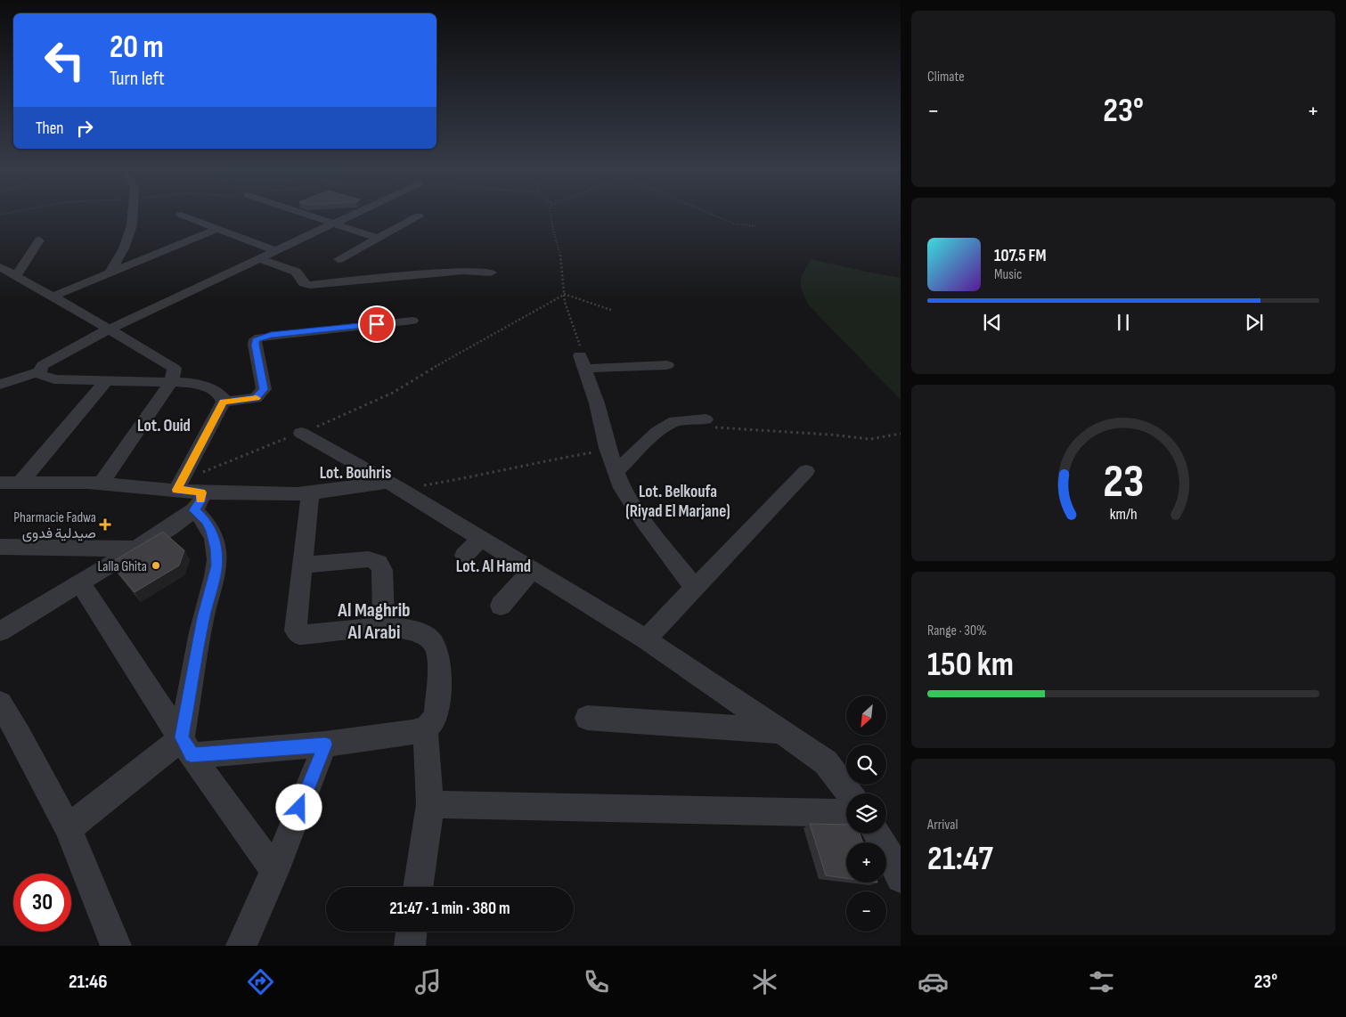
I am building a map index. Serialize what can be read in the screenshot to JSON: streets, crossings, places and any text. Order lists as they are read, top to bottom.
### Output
{
  "districts": [
    "Lot. Ouid",
    "Lot. Bouhris",
    "Lot. Belkoufa (Riyad El Marjane)",
    "Lot. Al Hamd",
    "Al Maghrib Al Arabi"
  ],
  "places": {
    "health": ["Pharmacie Fadwa صيدلية فدوى"],
    "other": ["Lalla Ghita"]
  },
  "north": "bottom left",
  "page": {
    "tile": [
      "Climate",
      ["Range · 30%", "150 km"],
      ["Arrival", "21:47"]
    ],
    "turn": ["20 m", "Turn left"],
    "heat": ["−", "23°", "+"],
    "then": "Then",
    "song": ["107.5 FM", "Music"],
    "map_buttons": ["+", "−"],
    "limit": "30",
    "trip": "21:47 · 1 min · 380 m",
    "tabs": ["21:46", "23°"],
    "gauge": ["23", "km/h"]
  }
}
